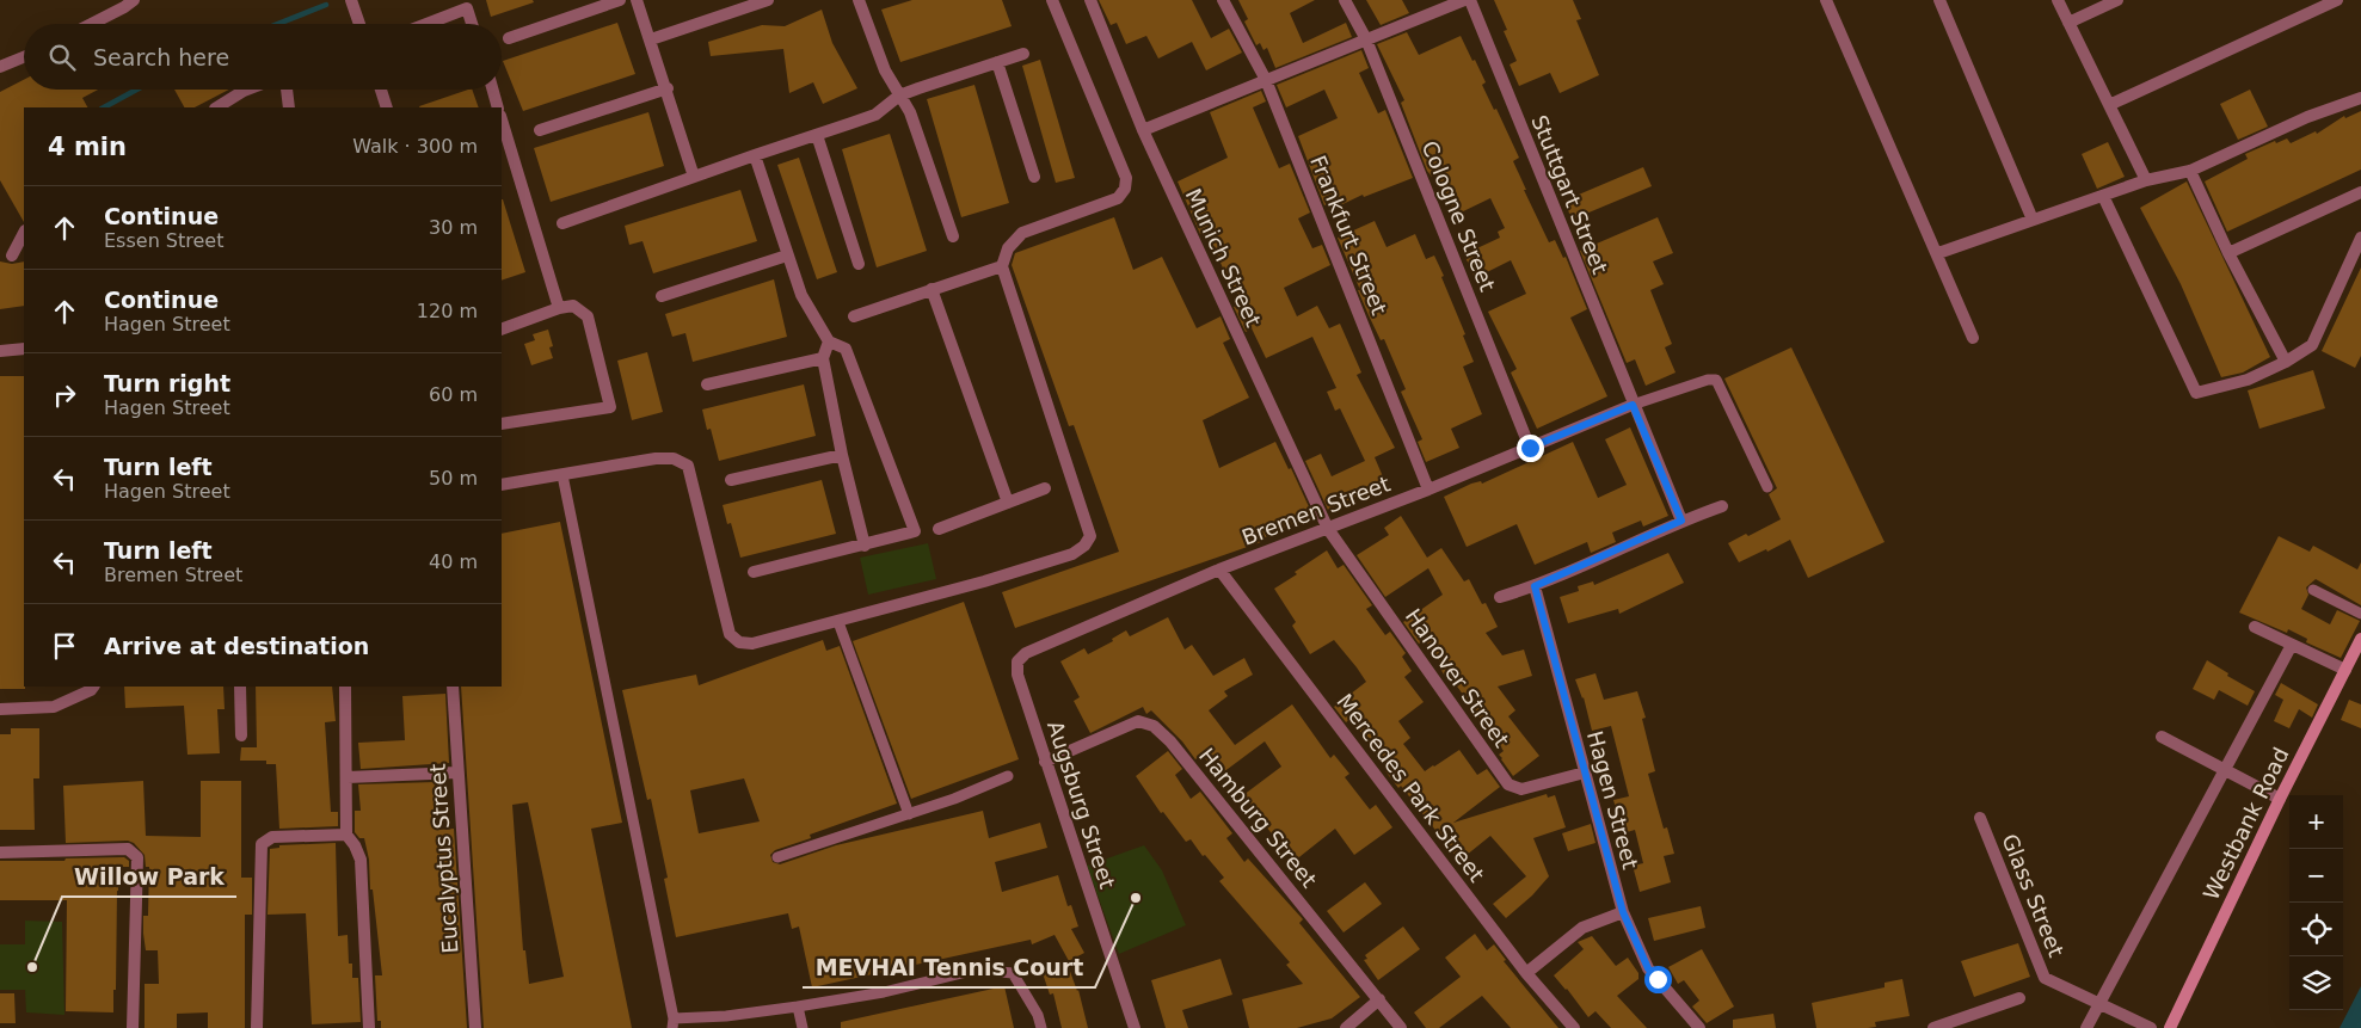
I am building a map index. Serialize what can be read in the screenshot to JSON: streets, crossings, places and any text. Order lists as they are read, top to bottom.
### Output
{
  "streets": {
    "street": [
      "Stuttgart Street",
      "Cologne Street",
      "Frankfurt Street",
      "Munich Street",
      "Bremen Street",
      "Hanover Street",
      "Mercedes Park Street",
      "Hagen Street",
      "Augsburg Street",
      "Hamburg Street",
      "Westbank Road",
      "Eucalyptus Street",
      "Glass Street"
    ]
  },
  "crossings": [
    ["Stuttgart Street", "Bremen Street"],
    ["Cologne Street", "Bremen Street"],
    ["Frankfurt Street", "Bremen Street"],
    ["Munich Street", "Bremen Street"],
    ["Munich Street", "Hanover Street"],
    ["Bremen Street", "Hanover Street"],
    ["Bremen Street", "Mercedes Park Street"],
    ["Bremen Street", "Augsburg Street"],
    ["Hanover Street", "Hagen Street"],
    ["Augsburg Street", "Hamburg Street"]
  ],
  "places": ["MEVHAI Tennis Court", "Willow Park"],
  "page": {
    "search": "Search here",
    "heading": ["4 min", "Walk · 300 m"],
    "list": [
      ["Continue", "Essen Street", "30 m"],
      ["Continue", "Hagen Street", "120 m"],
      ["Turn right", "Hagen Street", "60 m"],
      ["Turn left", "Hagen Street", "50 m"],
      ["Turn left", "Bremen Street", "40 m"],
      "Arrive at destination"
    ],
    "map_buttons": ["+", "−"]
  }
}
